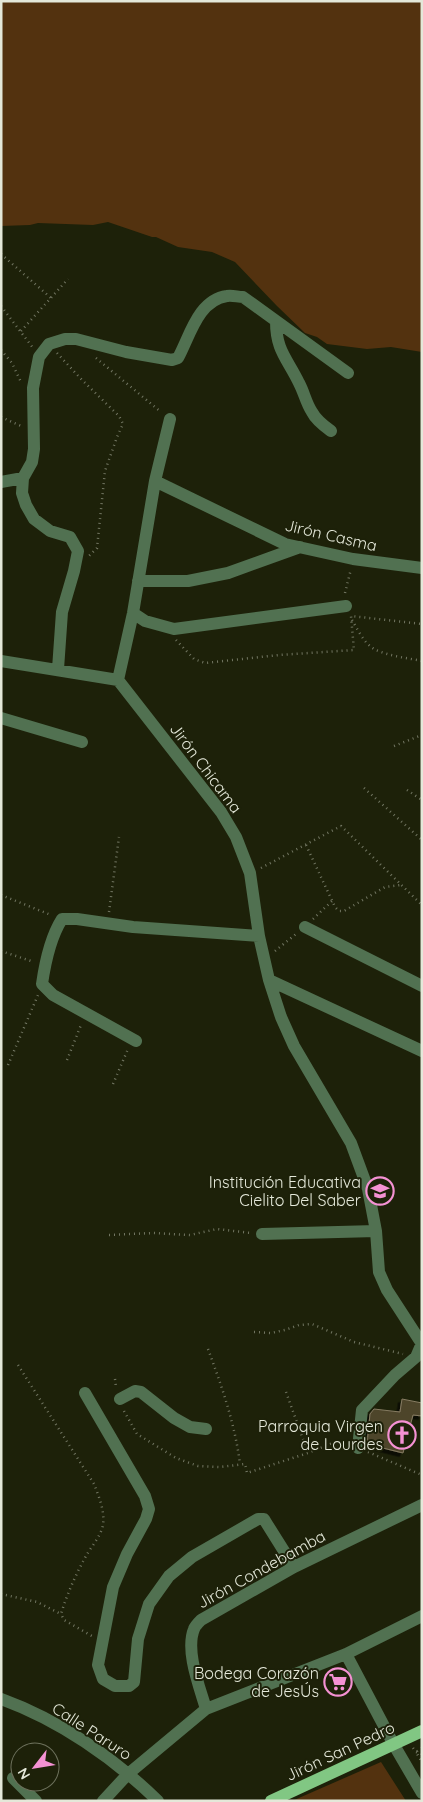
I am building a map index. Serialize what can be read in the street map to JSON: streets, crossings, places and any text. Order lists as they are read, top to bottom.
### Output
{
  "streets": {
    "main road": ["Jirón San Pedro"],
    "street": [
      "Jirón Casma",
      "Jirón Chicama",
      "Jirón Condebamba",
      "Calle Paruro"
    ]
  },
  "places": {
    "school or university": ["Institución Educativa Cielito Del Saber"],
    "church": ["Parroquia Virgen de Lourdes"],
    "supermarket": ["Bodega Corazón de JesÚs"]
  },
  "north": "bottom left"
}
